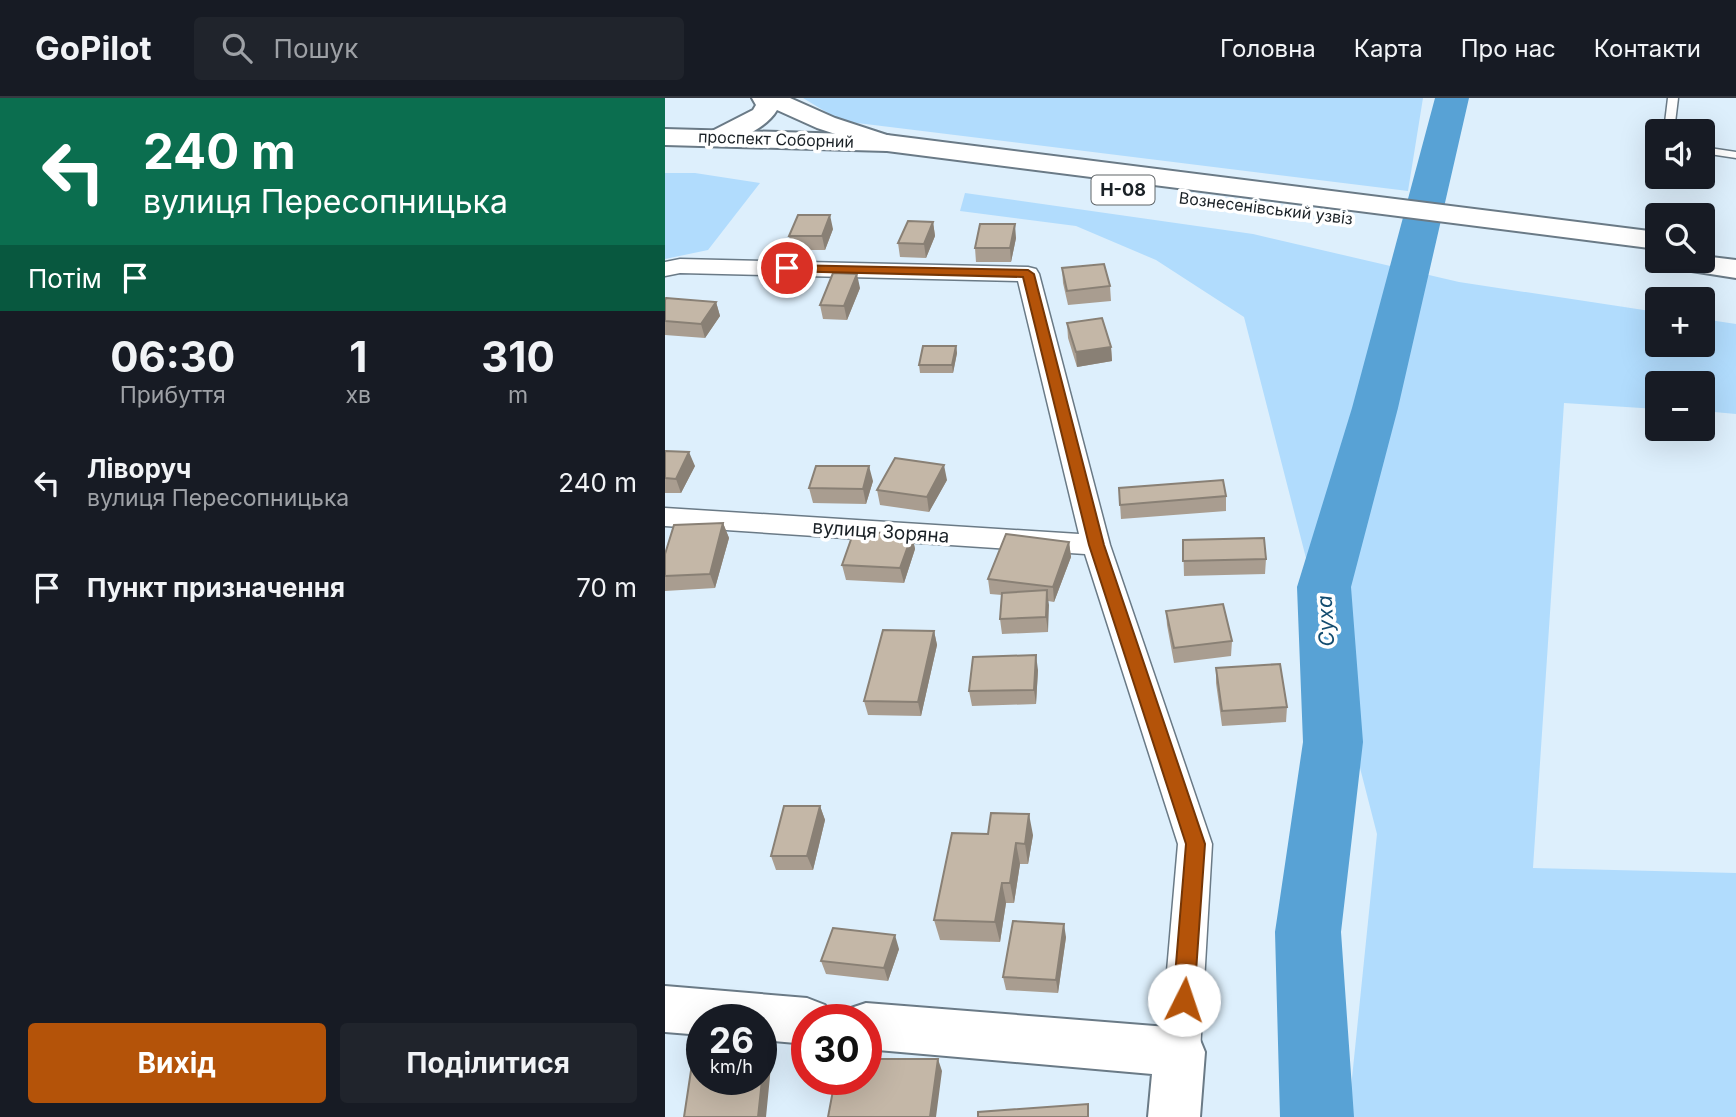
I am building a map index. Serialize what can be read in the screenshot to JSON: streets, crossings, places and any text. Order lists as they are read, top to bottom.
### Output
{
  "streets": {
    "main road": ["проспект Соборний", "Н-08", "Вознесенівський узвіз"],
    "street": ["вулиця Зоряна"]
  },
  "crossings": [
    ["проспект Соборний", "Вознесенівський узвіз"]
  ],
  "water": ["Суха"],
  "page": {
    "header": "GoPilot",
    "search": "Пошук",
    "nav": [
      "Головна",
      "Карта",
      "Про нас",
      "Контакти"
    ],
    "turn": ["240 m", "вулиця Пересопницька"],
    "map_buttons": ["+", "−"],
    "then": "Потім",
    "eta": [
      "06:30",
      "Прибуття",
      "1",
      "хв",
      "310",
      "m"
    ],
    "list": [
      {
        "name": "Ліворуч",
        "note": "вулиця Пересопницька",
        "value": "240 m"
      },
      {
        "name": "Пункт призначення",
        "value": "70 m"
      }
    ],
    "speed": "26 km/h",
    "limit": "30",
    "buttons": ["Вихід", "Поділитися"]
  }
}
